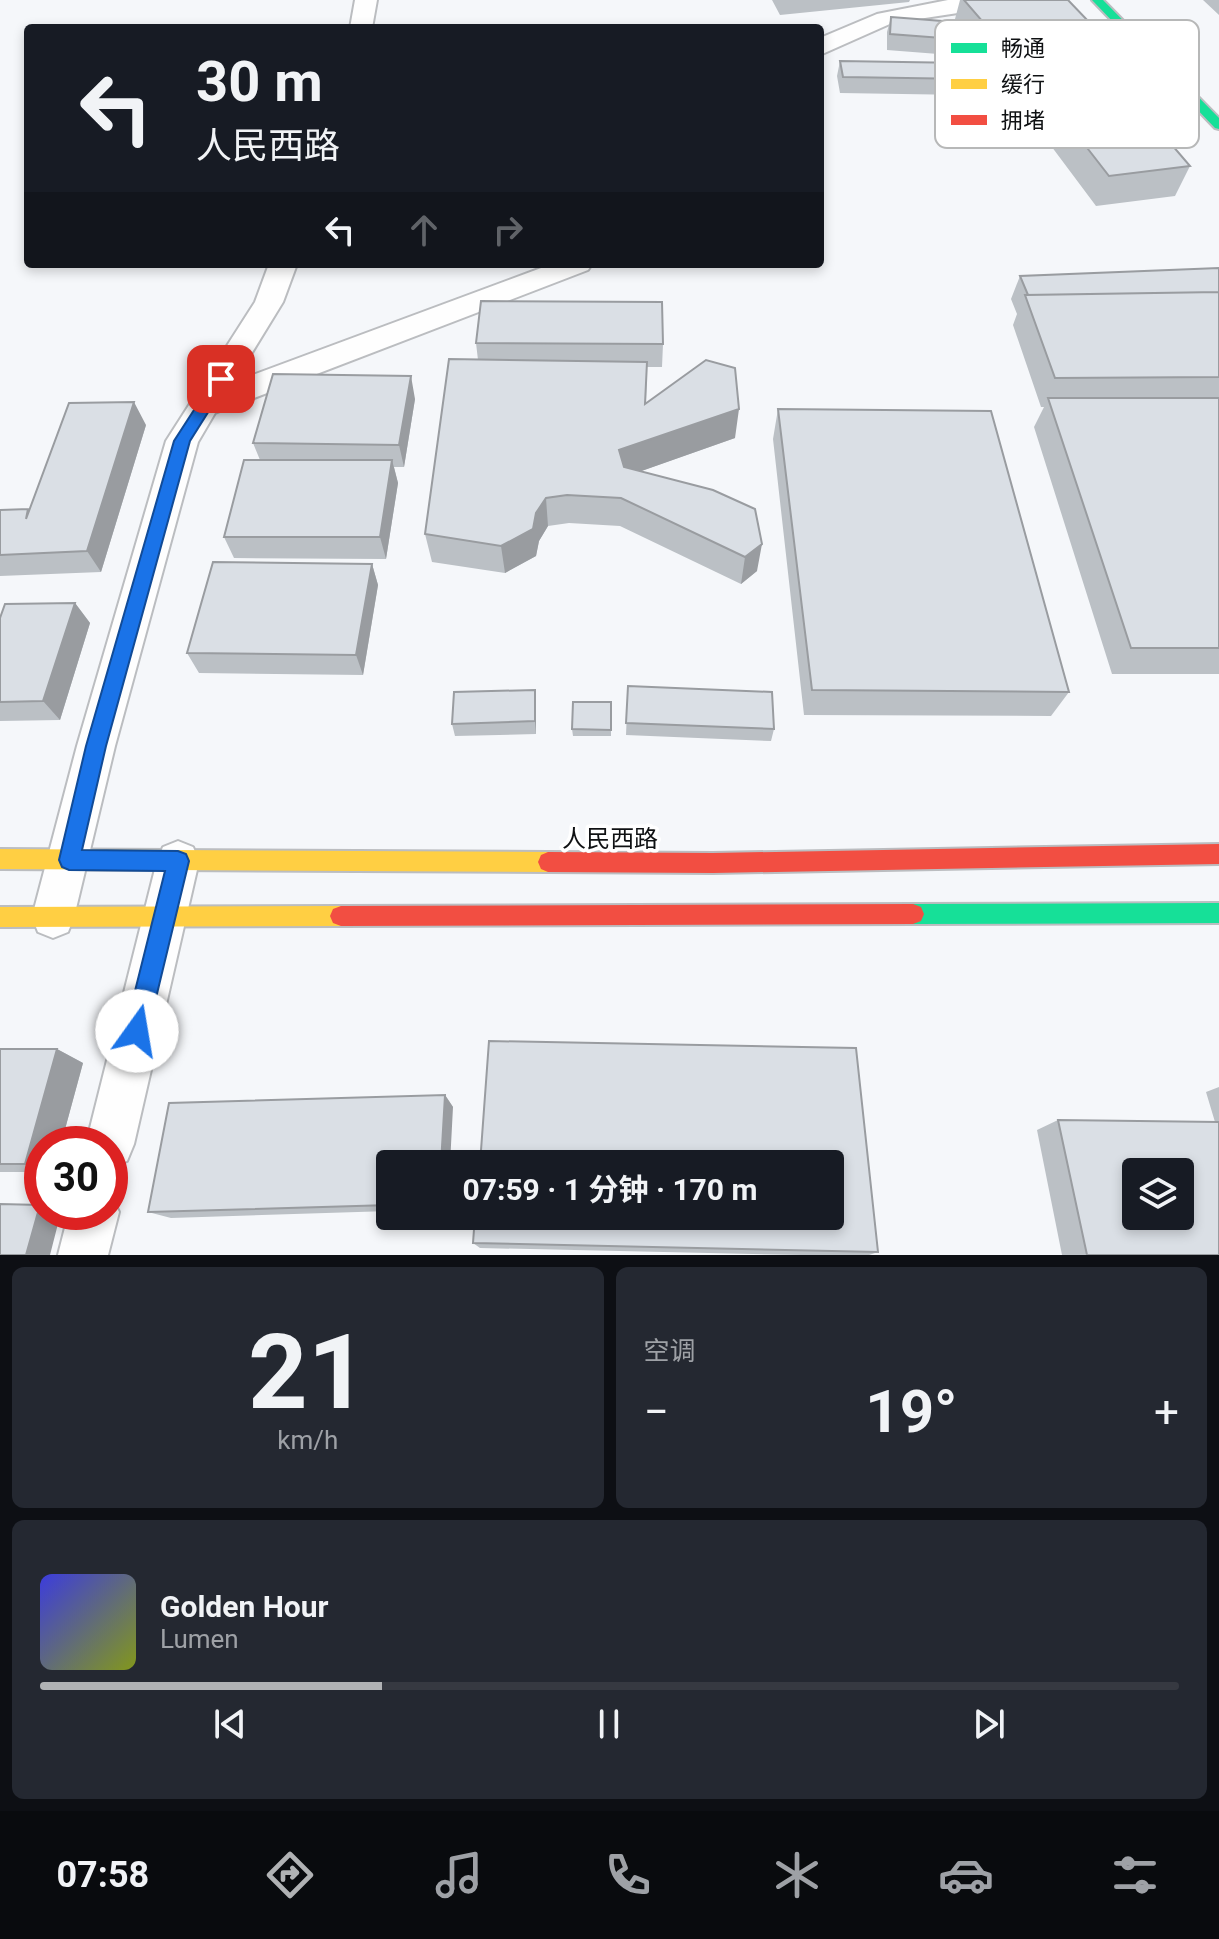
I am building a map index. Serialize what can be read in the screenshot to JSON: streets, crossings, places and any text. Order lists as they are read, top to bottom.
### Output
{
  "streets": {
    "main road": ["人民西路"]
  },
  "legend": ["畅通", "缓行", "拥堵"],
  "page": {
    "turn": ["30 m", "人民西路"],
    "limit": "30",
    "trip": "07:59 · 1 分钟 · 170 m",
    "tile": [
      ["21", "km/h"],
      "空调"
    ],
    "heat": ["−", "19°", "+"],
    "song": ["Golden Hour", "Lumen"],
    "tabs": "07:58"
  }
}
